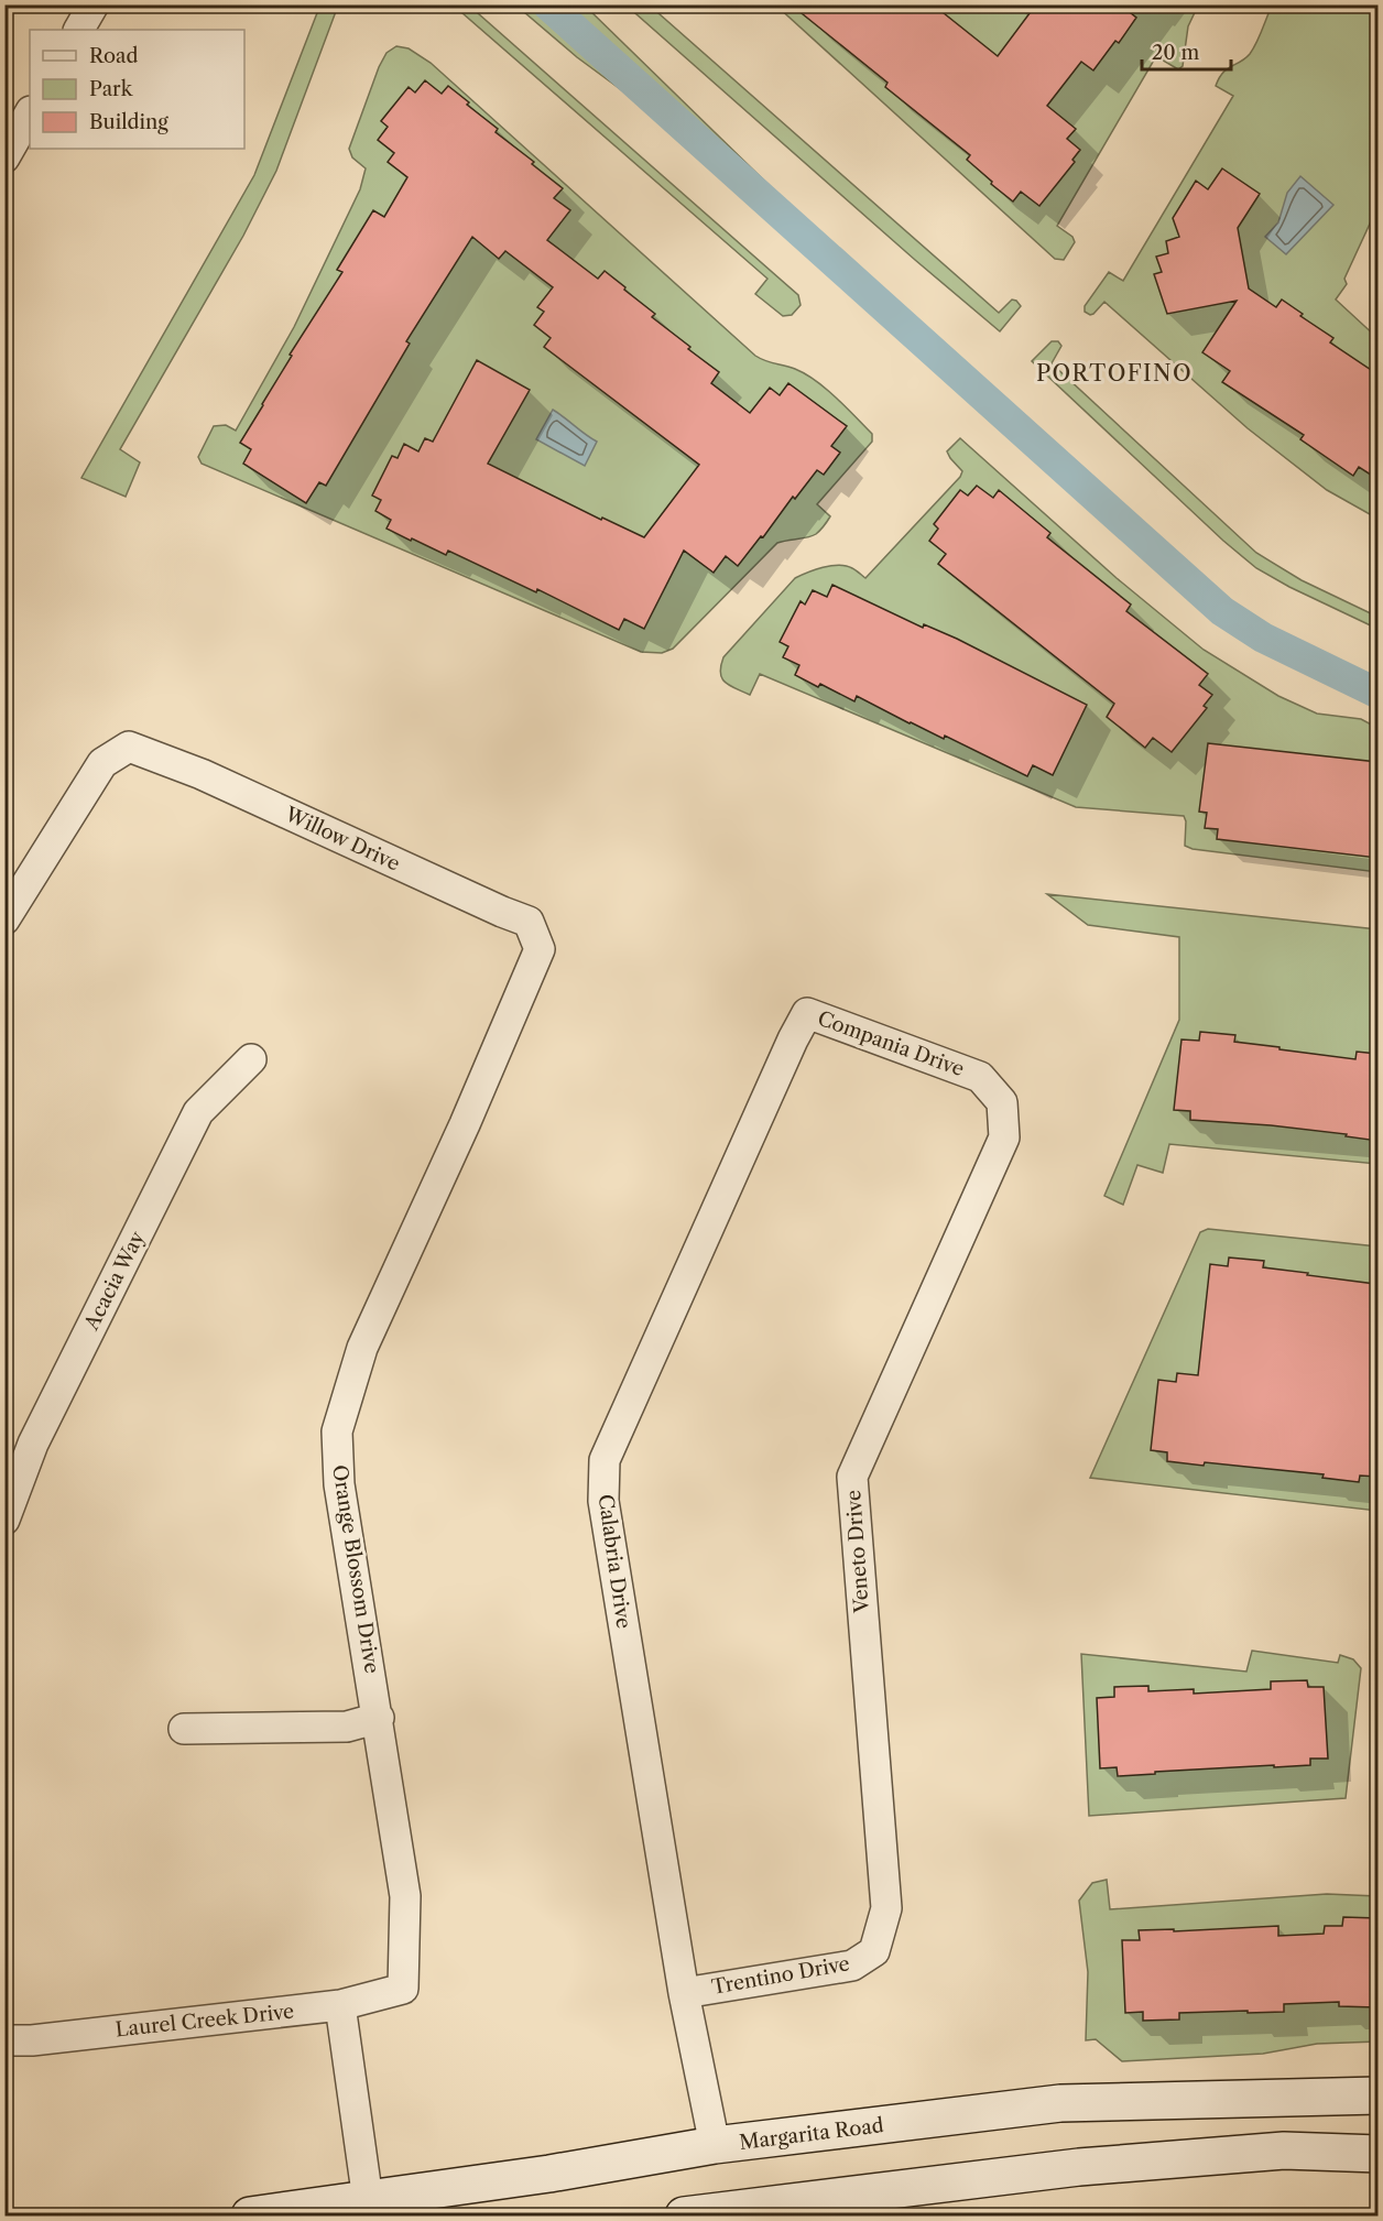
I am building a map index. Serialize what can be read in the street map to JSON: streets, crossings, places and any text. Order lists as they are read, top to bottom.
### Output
{
  "streets": {
    "main road": ["Margarita Road"],
    "street": [
      "Willow Drive",
      "Compania Drive",
      "Acacia Way",
      "Veneto Drive",
      "Calabria Drive",
      "Orange Blossom Drive",
      "Trentino Drive",
      "Laurel Creek Drive"
    ]
  },
  "crossings": [
    ["Willow Drive", "Orange Blossom Drive"],
    ["Compania Drive", "Veneto Drive"],
    ["Compania Drive", "Calabria Drive"],
    ["Veneto Drive", "Trentino Drive"],
    ["Calabria Drive", "Trentino Drive"],
    ["Calabria Drive", "Margarita Road"],
    ["Orange Blossom Drive", "Laurel Creek Drive"]
  ],
  "districts": ["PORTOFINO"],
  "legend": ["Road", "Park", "Building"],
  "scale_bar": "20 m"
}
